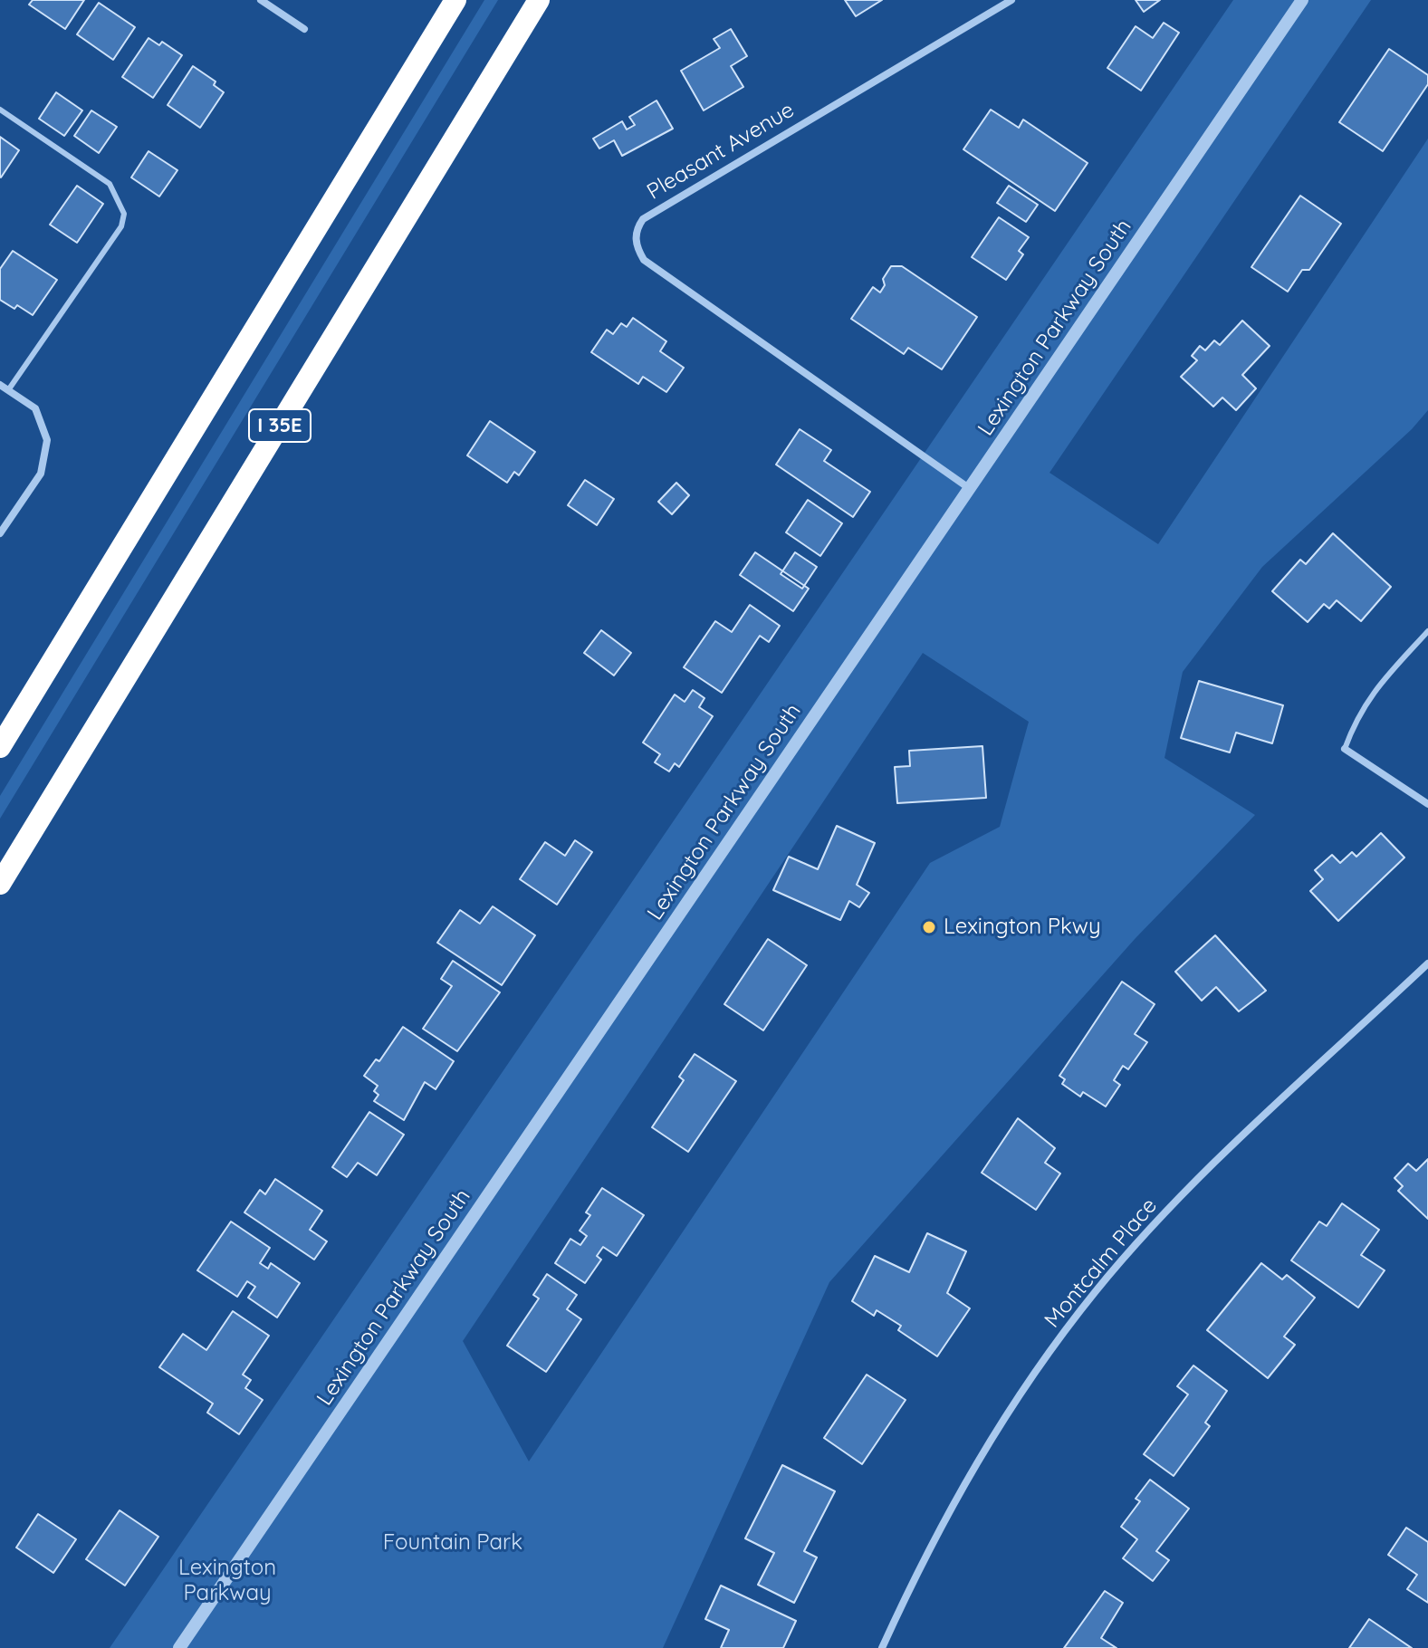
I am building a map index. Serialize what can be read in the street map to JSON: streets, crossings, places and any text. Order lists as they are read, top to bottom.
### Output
{
  "streets": {
    "highway": ["I 35E"],
    "street": ["Pleasant Avenue", "Lexington Parkway South", "Montcalm Place"]
  },
  "crossings": [
    ["Pleasant Avenue", "Lexington Parkway South"]
  ],
  "parks": ["Fountain Park", "Lexington Parkway"],
  "places": ["Lexington Pkwy"]
}
